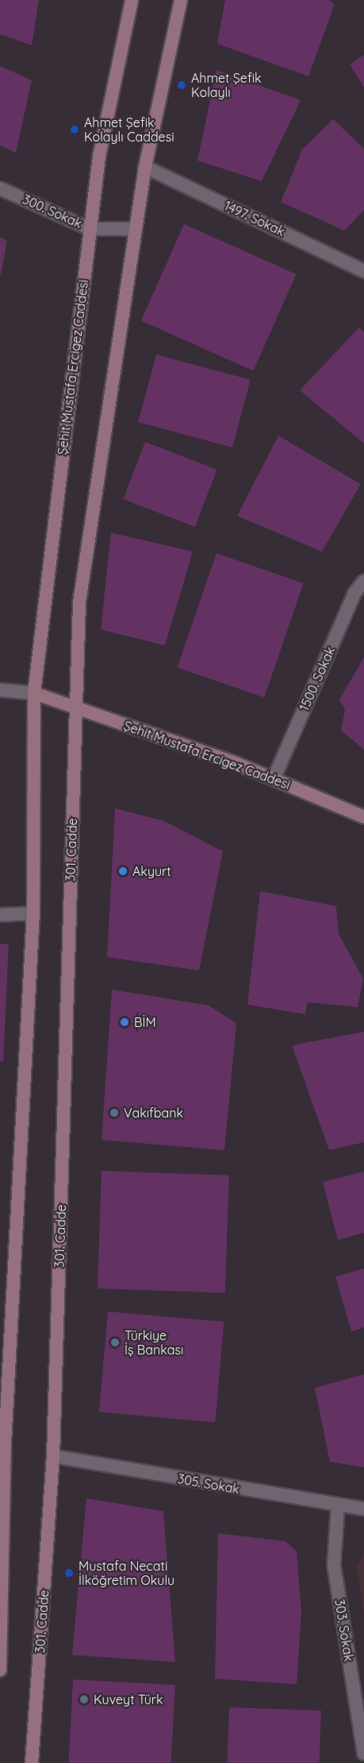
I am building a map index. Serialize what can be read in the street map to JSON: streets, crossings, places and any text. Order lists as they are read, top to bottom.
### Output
{
  "streets": {
    "main road": ["Şehit Mustafa Ercigez Caddesi", "301. Cadde"],
    "street": [
      "300. Sokak",
      "1497. Sokak",
      "1500. Sokak",
      "305. Sokak",
      "303. Sokak"
    ]
  },
  "crossings": [
    ["300. Sokak", "Şehit Mustafa Ercigez Caddesi"],
    ["Şehit Mustafa Ercigez Caddesi", "1500. Sokak"],
    ["Şehit Mustafa Ercigez Caddesi", "301. Cadde"],
    ["301. Cadde", "305. Sokak"],
    ["305. Sokak", "303. Sokak"]
  ],
  "places": [
    "Ahmet Şefik Kolaylı",
    "Ahmet Şefik Kolaylı Caddesi",
    "Akyurt",
    "BİM",
    "Vakıfbank",
    "Türkiye İş Bankası",
    "Mustafa Necati İlköğretim Okulu",
    "Kuveyt Türk"
  ]
}
